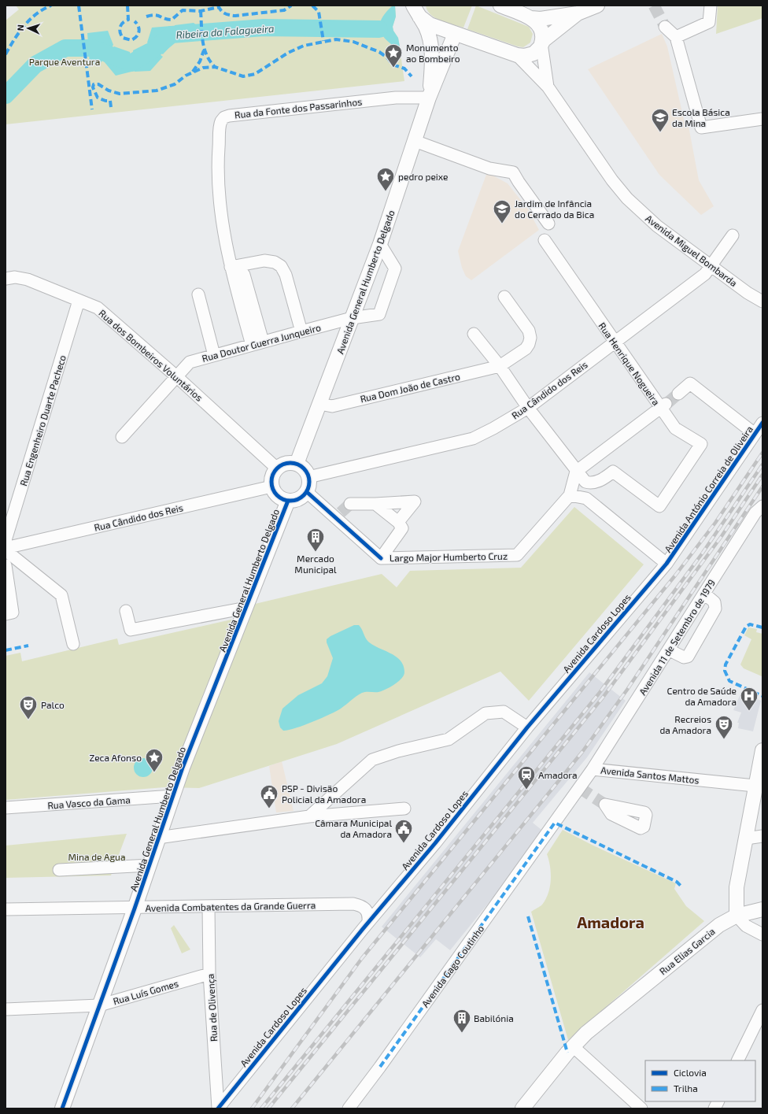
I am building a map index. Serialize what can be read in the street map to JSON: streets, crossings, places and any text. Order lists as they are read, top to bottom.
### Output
{
  "streets": {
    "street": [
      "Rua da Fonte dos Passarinhos",
      "Avenida Miguel Bombarda",
      "Avenida General Humberto Delgado",
      "Rua Doutor Guerra Junqueiro",
      "Rua dos Bombeiros Voluntários",
      "Rua Henrique Nogueira",
      "Rua Dom João de Castro",
      "Rua Cândido dos Reis",
      "Rua Engenheiro Duarte Pacheco",
      "Avenida António Correia de Oliveira",
      "Largo Major Humberto Cruz",
      "Avenida Cardoso Lopes",
      "Avenida 11 de Setembro de 1979",
      "Avenida Santos Mattos",
      "Rua Vasco da Gama",
      "Avenida Combatentes da Grande Guerra",
      "Rua Elias Garcia",
      "Avenida Gago Coutinho",
      "Rua Luís Gomes",
      "Rua de Olivença"
    ]
  },
  "crossings": [
    ["Rua da Fonte dos Passarinhos", "Avenida General Humberto Delgado"],
    ["Rua da Fonte dos Passarinhos", "Rua Doutor Guerra Junqueiro"],
    ["Avenida Miguel Bombarda", "Avenida General Humberto Delgado"],
    ["Avenida Miguel Bombarda", "Rua Cândido dos Reis"],
    ["Avenida General Humberto Delgado", "Rua Doutor Guerra Junqueiro"],
    ["Avenida General Humberto Delgado", "Rua dos Bombeiros Voluntários"],
    ["Avenida General Humberto Delgado", "Rua Dom João de Castro"],
    ["Avenida General Humberto Delgado", "Rua Cândido dos Reis"],
    ["Avenida General Humberto Delgado", "Rua Vasco da Gama"],
    ["Avenida General Humberto Delgado", "Avenida Combatentes da Grande Guerra"],
    ["Avenida General Humberto Delgado", "Rua Luís Gomes"],
    ["Rua Doutor Guerra Junqueiro", "Rua dos Bombeiros Voluntários"],
    ["Rua dos Bombeiros Voluntários", "Rua Cândido dos Reis"],
    ["Rua dos Bombeiros Voluntários", "Rua Engenheiro Duarte Pacheco"],
    ["Rua Henrique Nogueira", "Rua Cândido dos Reis"],
    ["Avenida António Correia de Oliveira", "Avenida Cardoso Lopes"],
    ["Avenida Cardoso Lopes", "Avenida Combatentes da Grande Guerra"],
    ["Avenida Cardoso Lopes", "Rua de Olivença"],
    ["Avenida 11 de Setembro de 1979", "Avenida Santos Mattos"],
    ["Avenida Santos Mattos", "Avenida Gago Coutinho"],
    ["Avenida Combatentes da Grande Guerra", "Rua de Olivença"],
    ["Rua Luís Gomes", "Rua de Olivença"]
  ],
  "districts": ["Amadora"],
  "water": ["Ribeira da Falagueira"],
  "parks": ["Parque Aventura", "Mina de Agua"],
  "places": {
    "place": ["Monumento ao Bombeiro", "pedro peixe", "Zeca Afonso"],
    "school or university": ["Escola Básica da Mina", "Jardim de Infância do Cerrado da Bica"],
    "building": ["Mercado Municipal", "Babilónia"],
    "hospital": ["Centro de Saúde da Amadora"],
    "theatre": ["Palco", "Recreios da Amadora"],
    "station": ["Amadora"],
    "public building": ["PSP - Divisão Policial da Amadora", "Câmara Municipal da Amadora"]
  },
  "legend": ["Ciclovia", "Trilha"],
  "north": "left"
}
